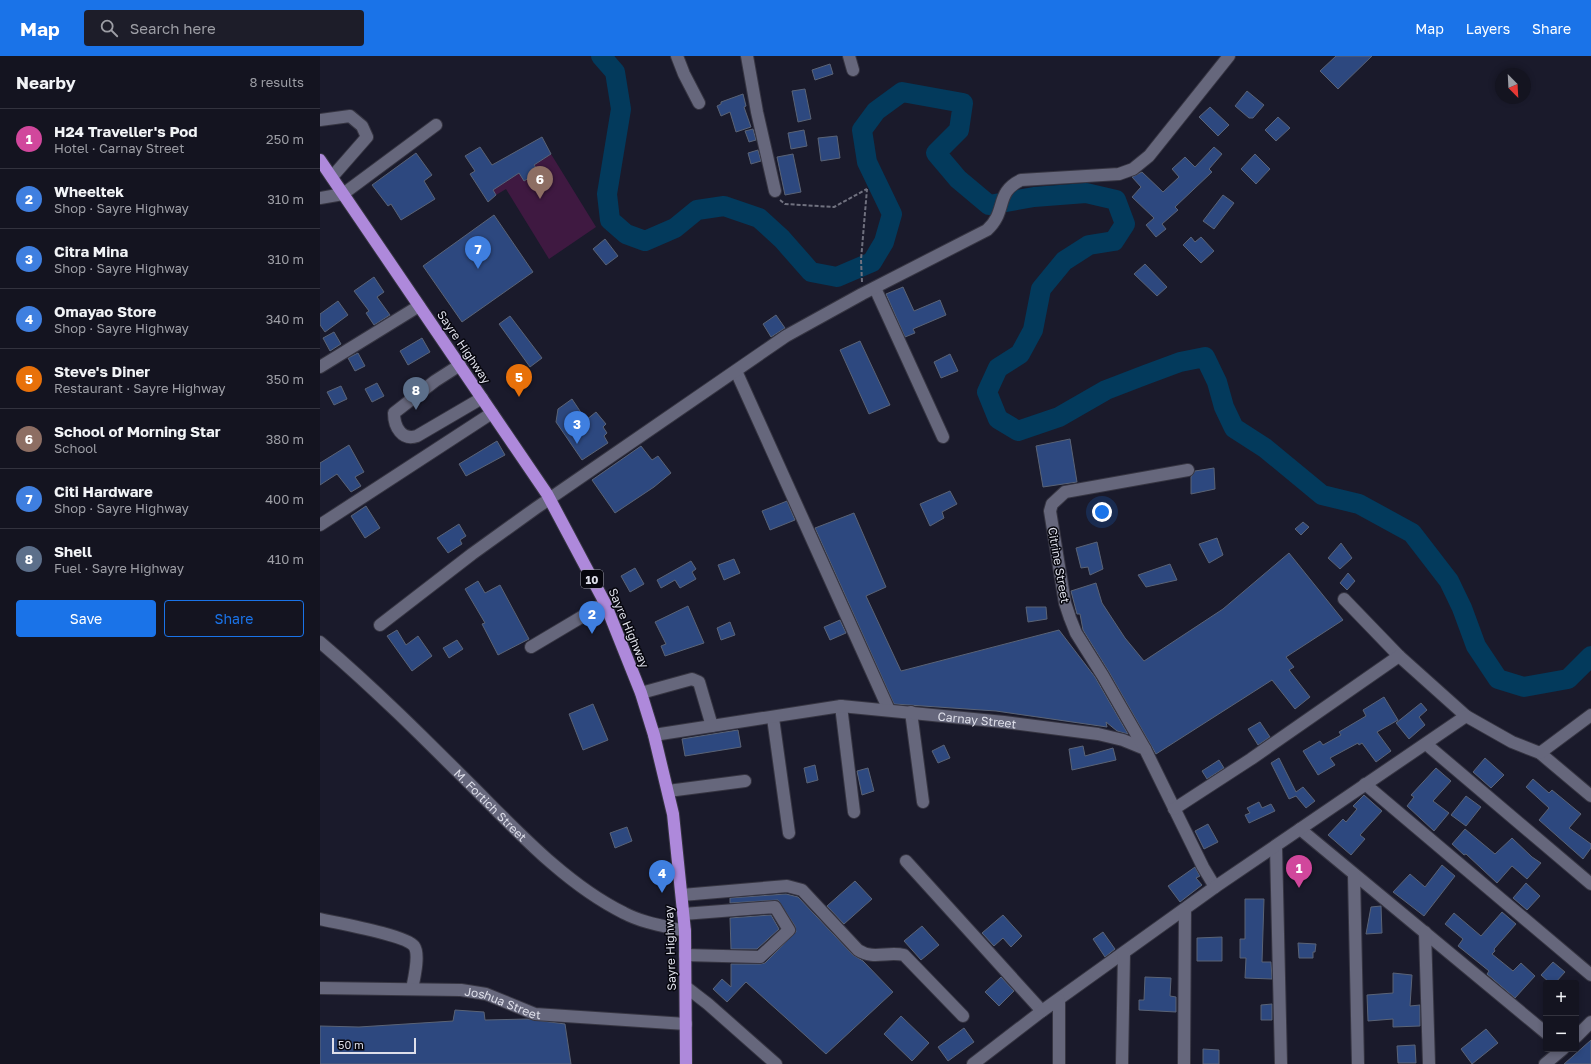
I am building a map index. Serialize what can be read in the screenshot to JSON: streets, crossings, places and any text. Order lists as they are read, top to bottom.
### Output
{
  "streets": {
    "highway": ["Sayre Highway", "10"],
    "street": [
      "Citrine Street",
      "Carnay Street",
      "M. Fortich Street",
      "Joshua Street"
    ]
  },
  "crossings": [
    ["Sayre Highway", "Carnay Street"],
    ["Sayre Highway", "M. Fortich Street"],
    ["Sayre Highway", "Joshua Street"],
    ["Citrine Street", "Carnay Street"]
  ],
  "scale_bar": "50 m",
  "north": "bottom right",
  "page": {
    "header": "Map",
    "search": "Search here",
    "nav": ["Map", "Layers", "Share"],
    "heading": ["Nearby", "8 results"],
    "list": [
      {
        "mark": "1",
        "name": "H24 Traveller's Pod",
        "note": "Hotel · Carnay Street",
        "value": "250 m"
      },
      {
        "mark": "2",
        "name": "Wheeltek",
        "note": "Shop · Sayre Highway",
        "value": "310 m"
      },
      {
        "mark": "3",
        "name": "Citra Mina",
        "note": "Shop · Sayre Highway",
        "value": "310 m"
      },
      {
        "mark": "4",
        "name": "Omayao Store",
        "note": "Shop · Sayre Highway",
        "value": "340 m"
      },
      {
        "mark": "5",
        "name": "Steve's Diner",
        "note": "Restaurant · Sayre Highway",
        "value": "350 m"
      },
      {
        "mark": "6",
        "name": "School of Morning Star",
        "note": "School",
        "value": "380 m"
      },
      {
        "mark": "7",
        "name": "Citi Hardware",
        "note": "Shop · Sayre Highway",
        "value": "400 m"
      },
      {
        "mark": "8",
        "name": "Shell",
        "note": "Fuel · Sayre Highway",
        "value": "410 m"
      }
    ],
    "pins": [
      "6",
      "7",
      "5",
      "8",
      "3",
      "2",
      "1",
      "4"
    ],
    "buttons": ["Save", "Share"],
    "map_buttons": ["+", "−"],
    "scale": "50 m"
  }
}
